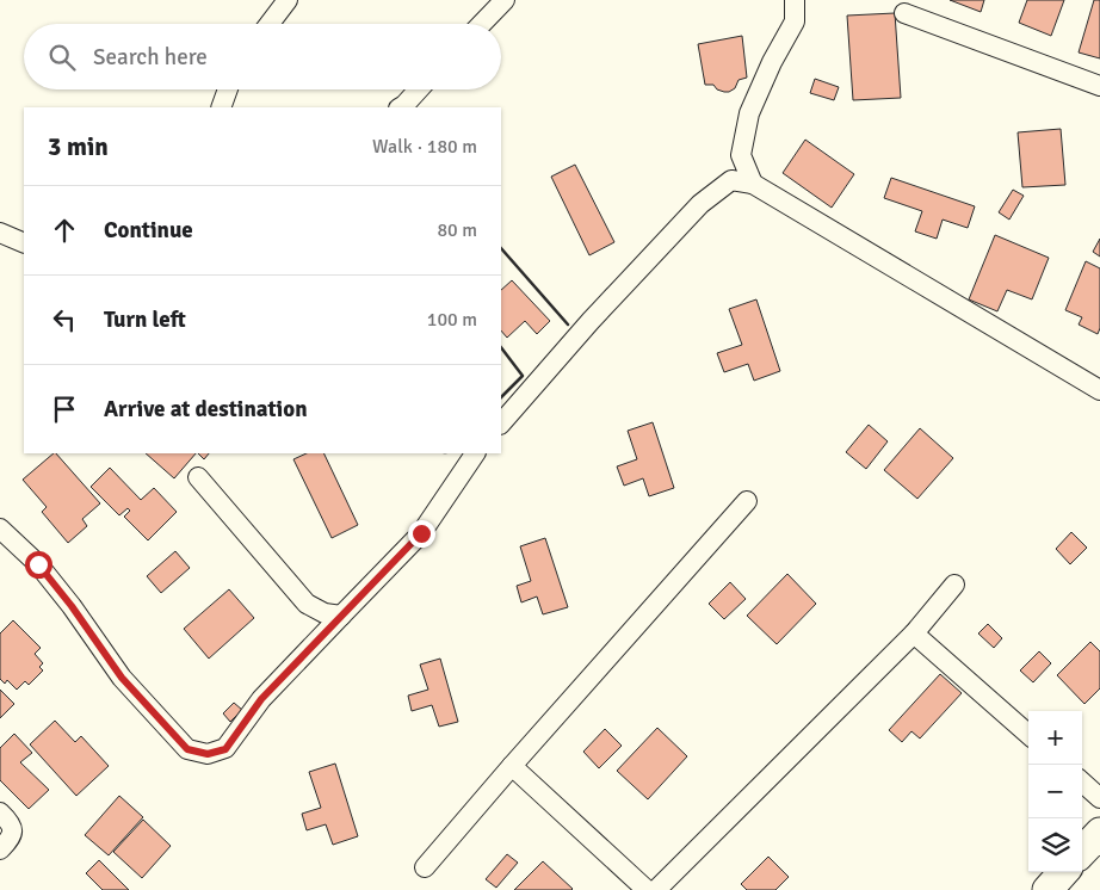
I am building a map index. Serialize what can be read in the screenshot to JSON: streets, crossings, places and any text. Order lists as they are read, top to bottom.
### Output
{
  "page": {
    "search": "Search here",
    "heading": ["3 min", "Walk · 180 m"],
    "list": [
      ["Continue", "80 m"],
      ["Turn left", "100 m"],
      "Arrive at destination"
    ],
    "map_buttons": ["+", "−"]
  }
}
